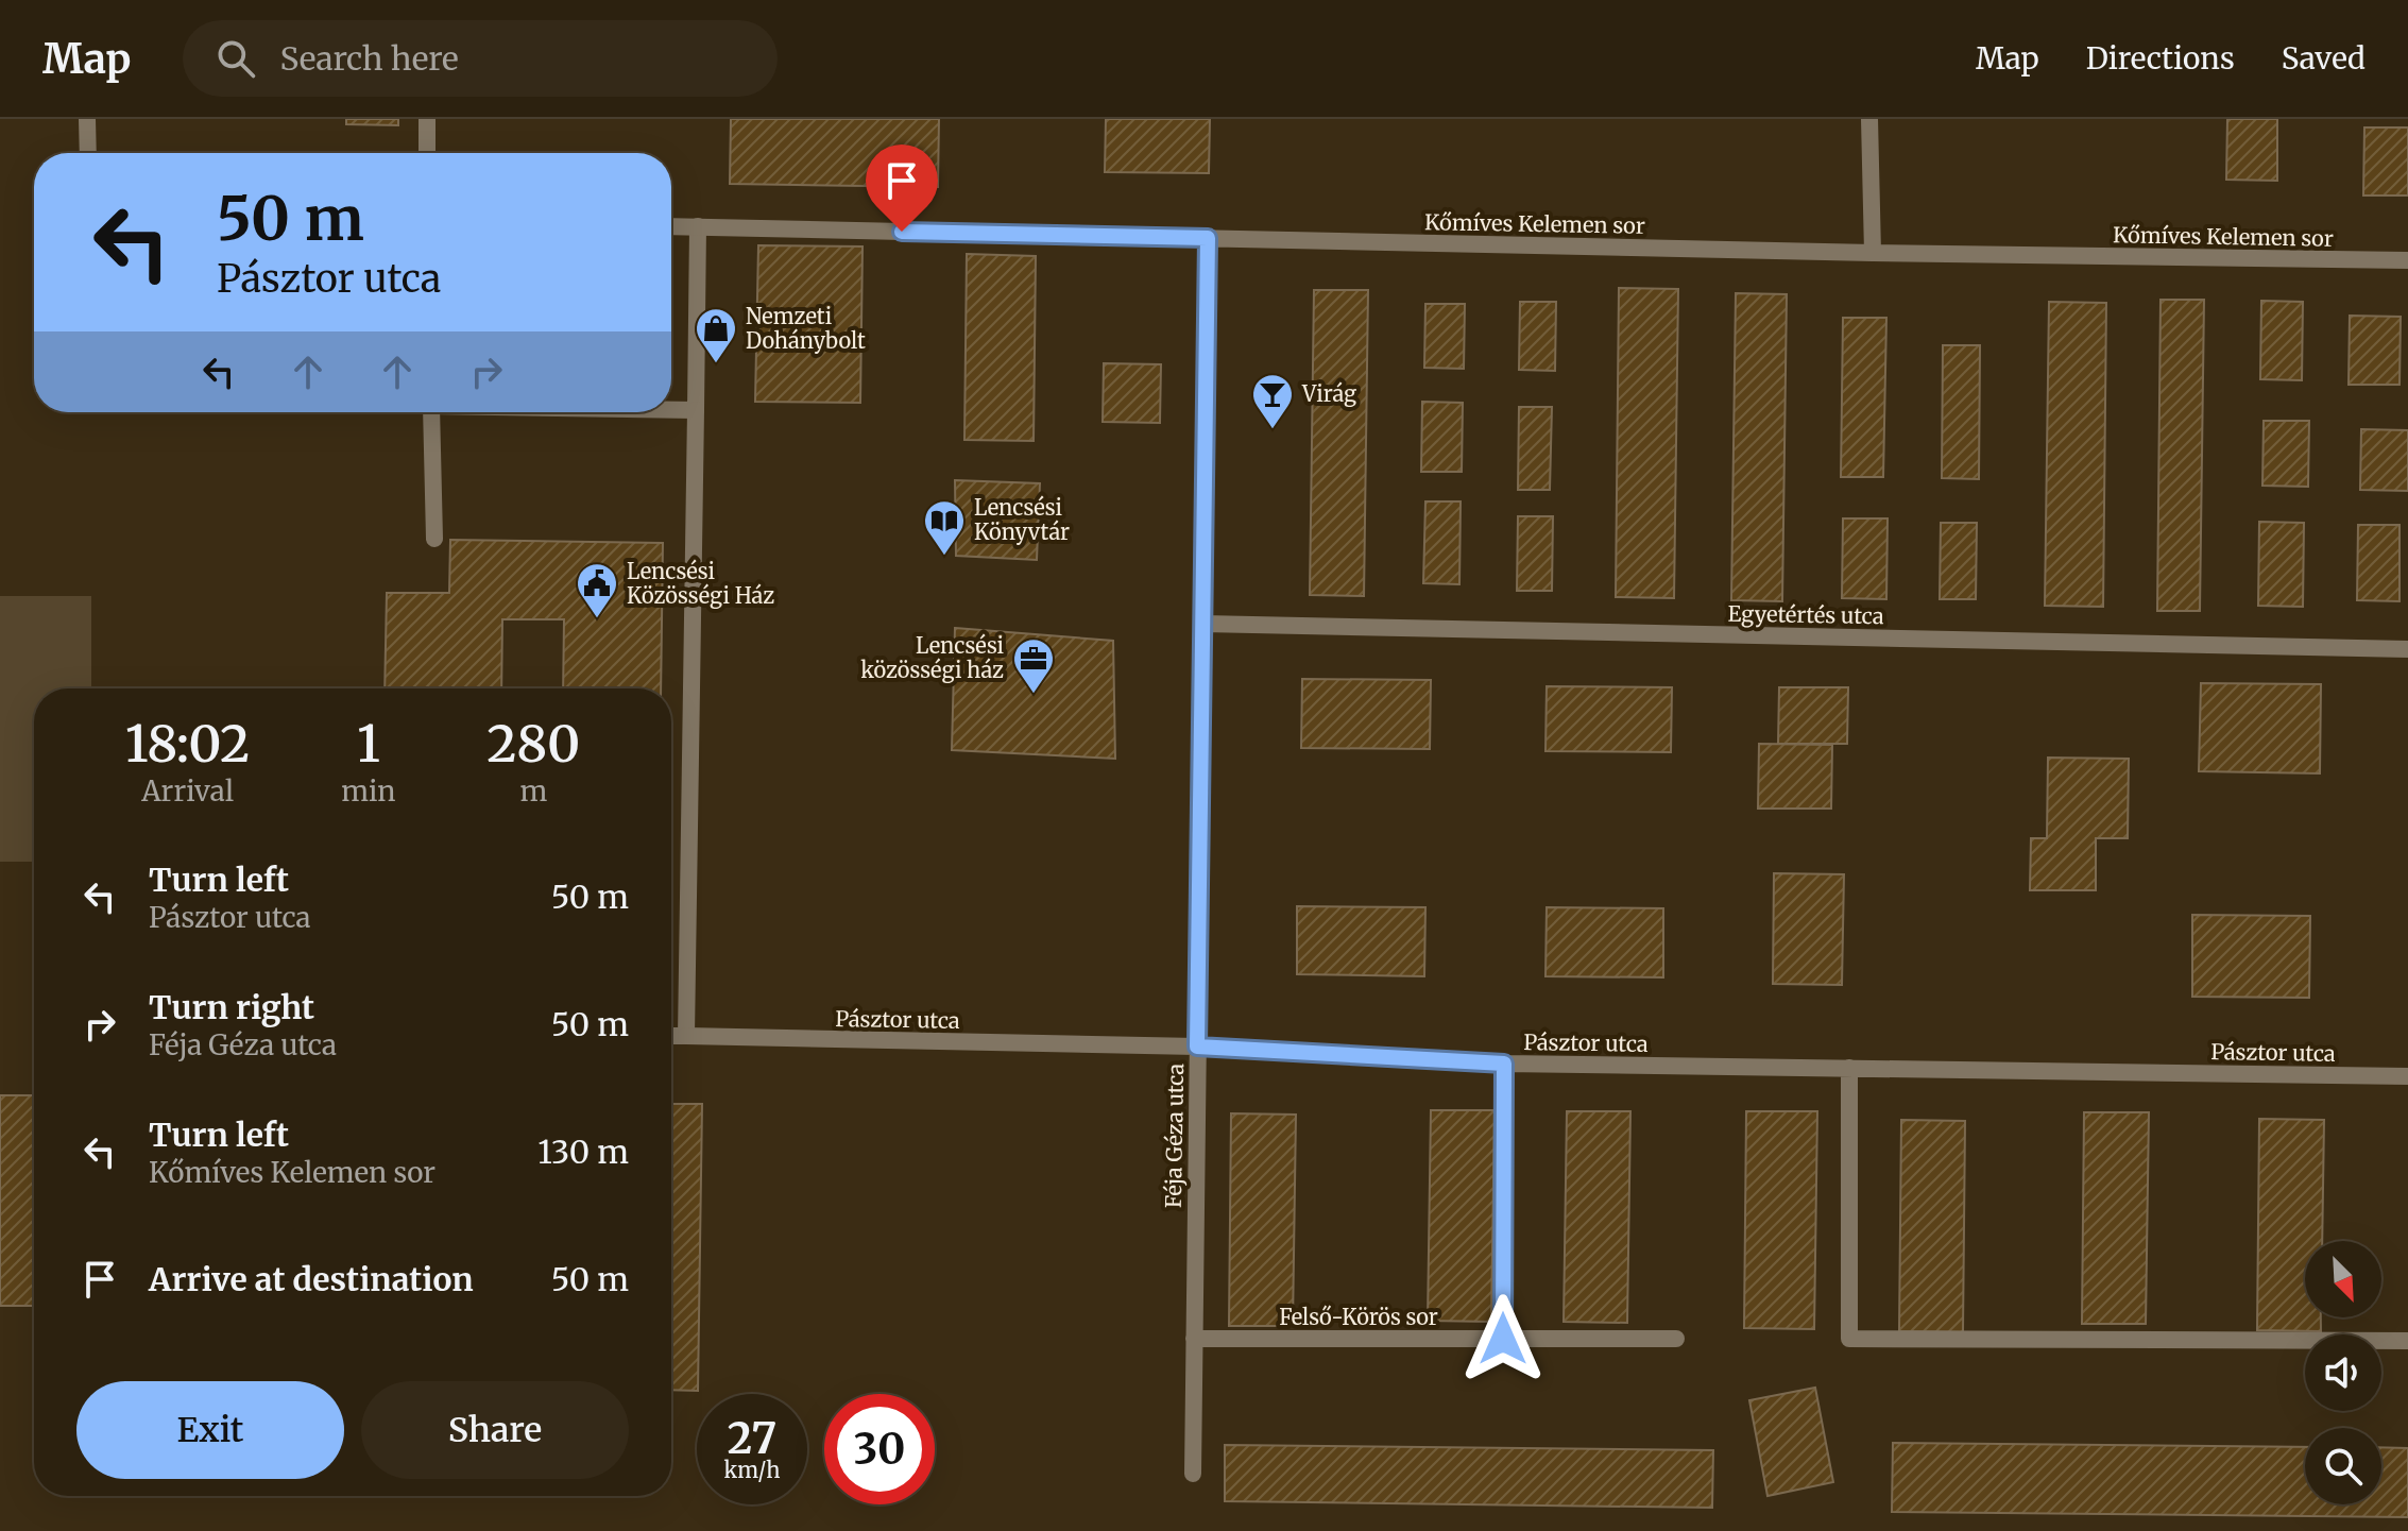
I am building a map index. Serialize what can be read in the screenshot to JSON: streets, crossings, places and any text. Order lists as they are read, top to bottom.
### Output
{
  "streets": {
    "street": [
      "Kőmíves Kelemen sor",
      "Egyetértés utca",
      "Pásztor utca",
      "Féja Géza utca",
      "Felső-Körös sor"
    ]
  },
  "crossings": [
    ["Kőmíves Kelemen sor", "Féja Géza utca"],
    ["Egyetértés utca", "Féja Géza utca"],
    ["Pásztor utca", "Féja Géza utca"],
    ["Féja Géza utca", "Felső-Körös sor"]
  ],
  "places": {
    "shop": ["Nemzeti Dohánybolt"],
    "bar": ["Virág"],
    "library": ["Lencsési Könyvtár"],
    "public building": ["Lencsési Közösségi Ház"],
    "office": ["Lencsési közösségi ház"]
  },
  "north": "bottom right",
  "page": {
    "header": "Map",
    "search": "Search here",
    "nav": ["Map", "Directions", "Saved"],
    "turn": ["50 m", "Pásztor utca"],
    "eta": [
      "18:02",
      "Arrival",
      "1",
      "min",
      "280",
      "m"
    ],
    "list": [
      {
        "name": "Turn left",
        "note": "Pásztor utca",
        "value": "50 m"
      },
      {
        "name": "Turn right",
        "note": "Féja Géza utca",
        "value": "50 m"
      },
      {
        "name": "Turn left",
        "note": "Kőmíves Kelemen sor",
        "value": "130 m"
      },
      {
        "name": "Arrive at destination",
        "value": "50 m"
      }
    ],
    "buttons": ["Exit", "Share"],
    "speed": "27 km/h",
    "limit": "30"
  }
}
